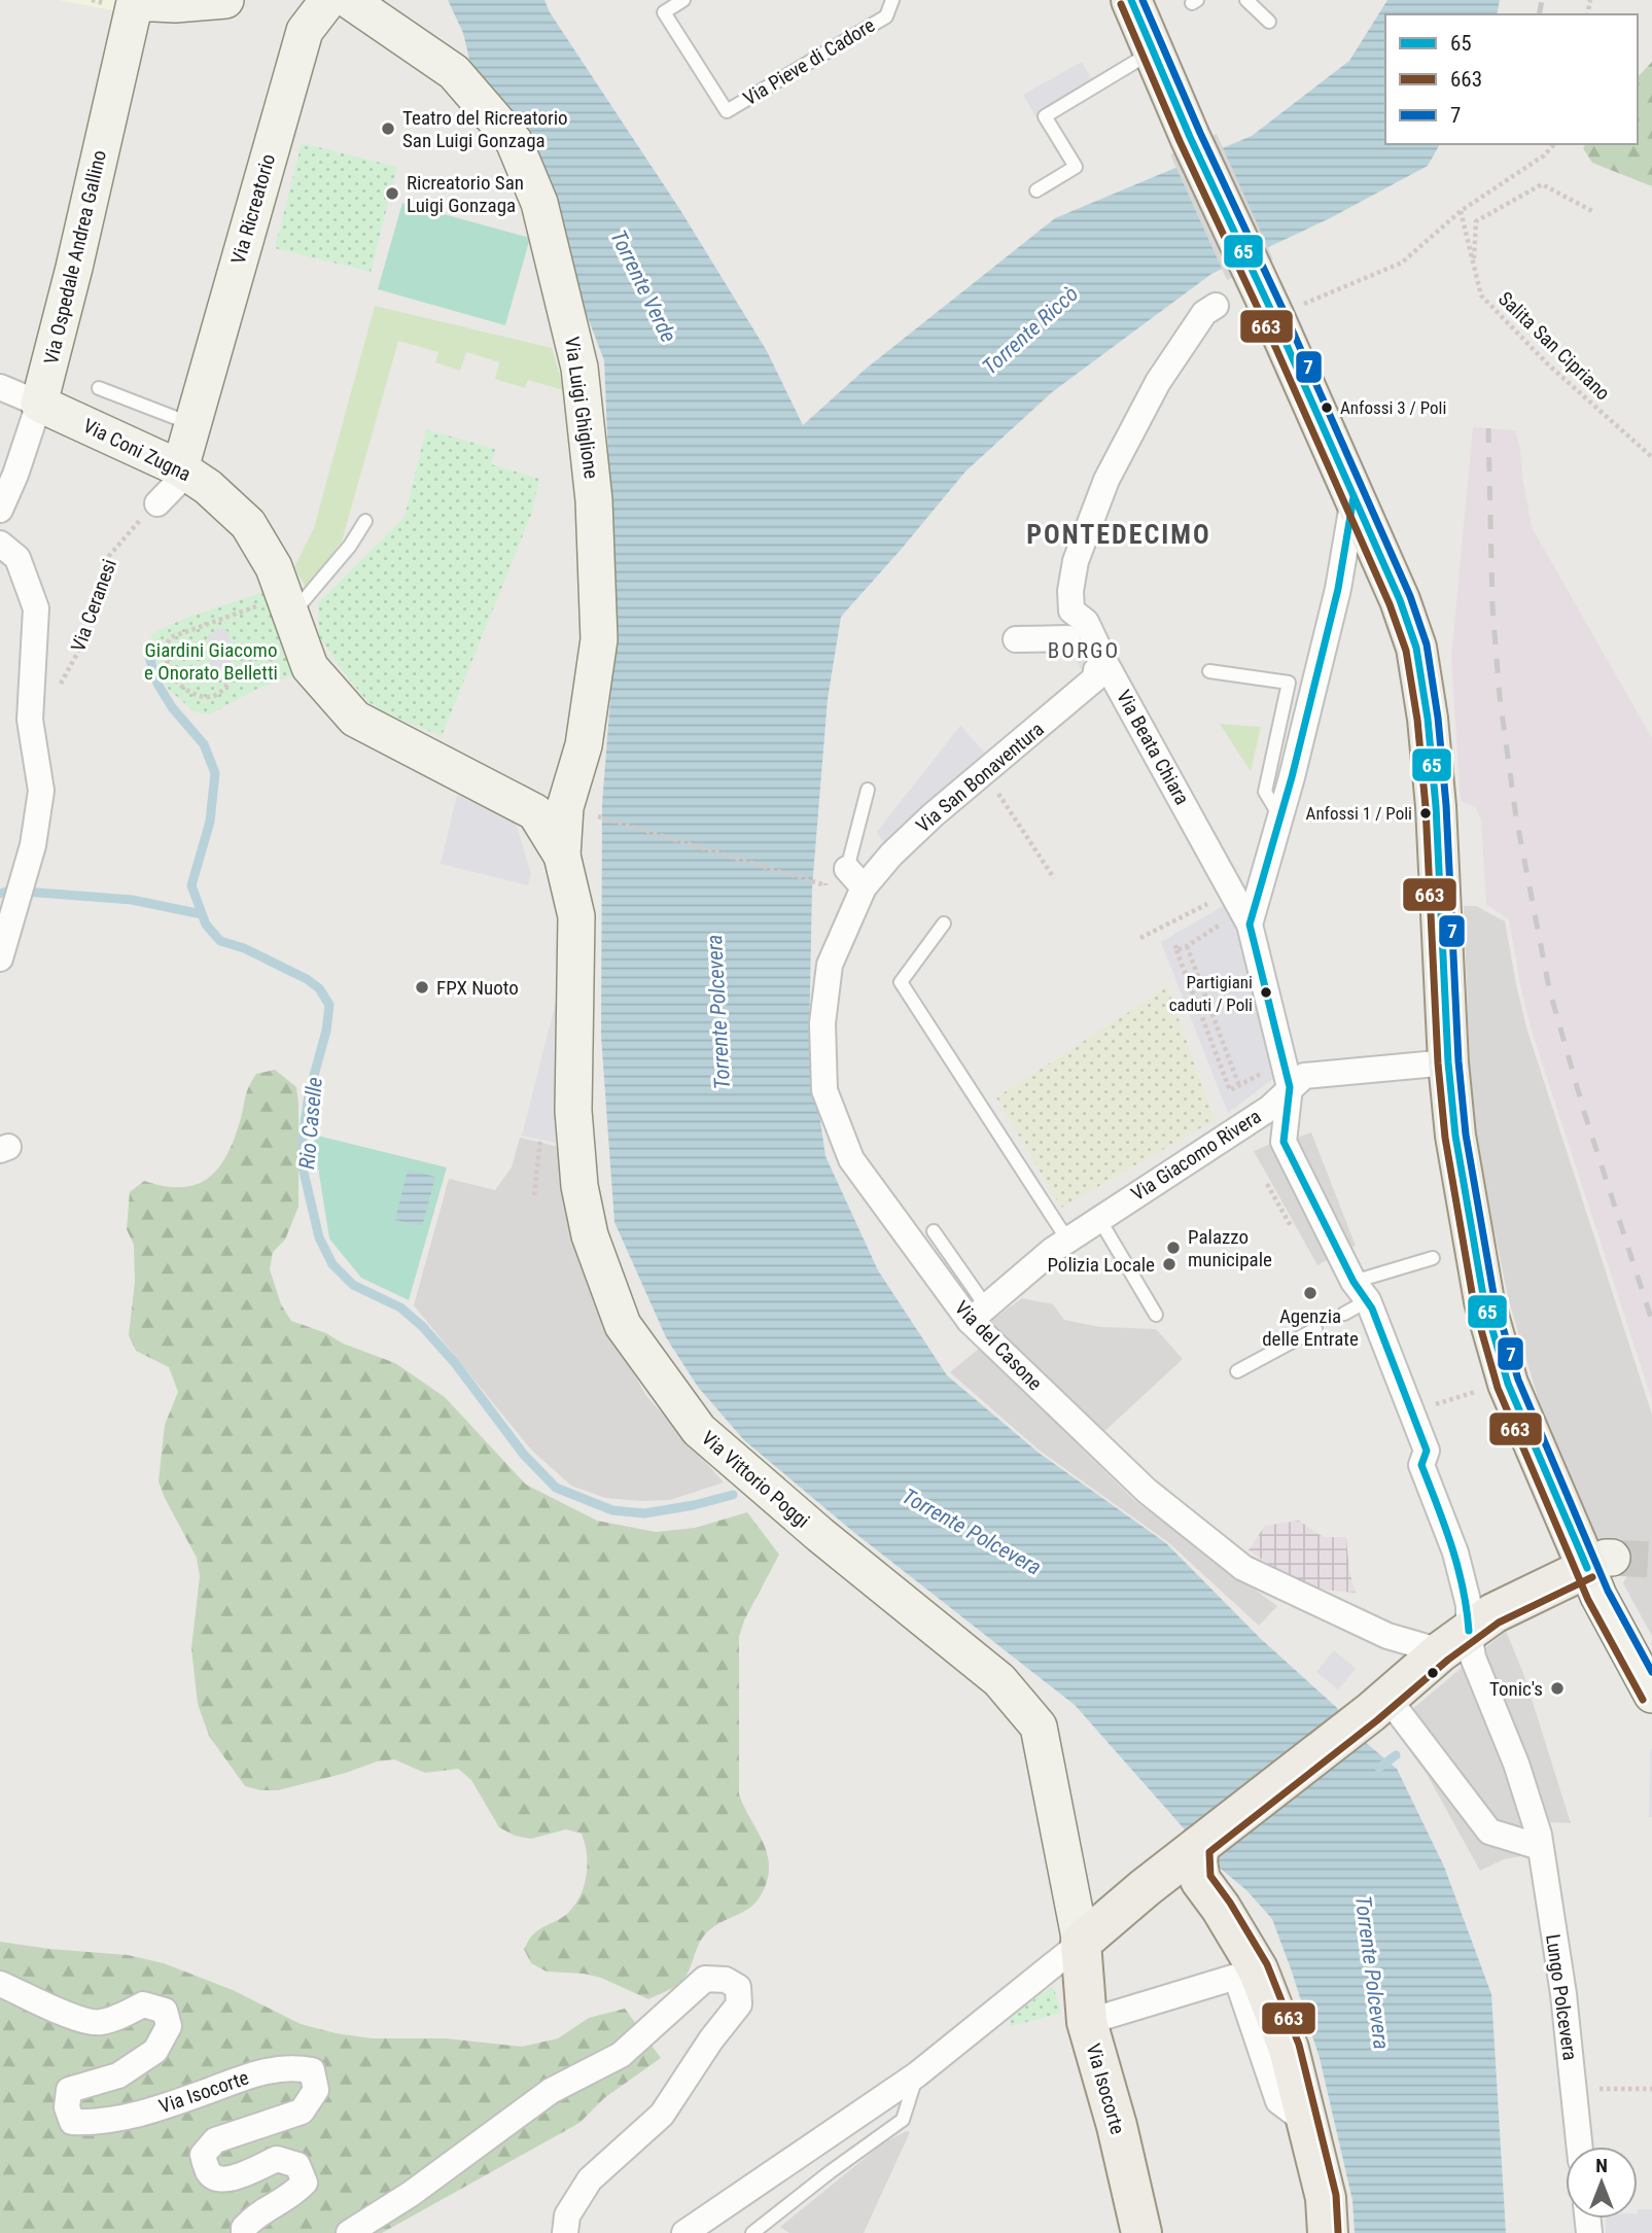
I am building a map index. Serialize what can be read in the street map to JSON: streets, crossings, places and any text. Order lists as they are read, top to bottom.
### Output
{
  "streets": {
    "main road": ["Via Isocorte"],
    "street": [
      "Via Ricreatorio",
      "Via Ospedale Andrea Gallino",
      "Via Luigi Ghiglione",
      "Via Coni Zugna",
      "Via Beata Chiara",
      "Via San Bonaventura",
      "Via Giacomo Rivera",
      "Via del Casone",
      "Via Vittorio Poggi",
      "Lungo Polcevera"
    ],
    "lane": ["Via Pieve di Cadore"],
    "path": ["Salita San Cipriano", "Via Ceranesi"]
  },
  "crossings": [
    ["Via Ricreatorio", "Via Luigi Ghiglione"],
    ["Via Ricreatorio", "Via Coni Zugna"],
    ["Via Ospedale Andrea Gallino", "Via Coni Zugna"],
    ["Via Luigi Ghiglione", "Via Coni Zugna"],
    ["Via Luigi Ghiglione", "Via Vittorio Poggi"],
    ["Via Coni Zugna", "Via Vittorio Poggi"],
    ["Via Beata Chiara", "Via Giacomo Rivera"],
    ["Via Beata Chiara", "Lungo Polcevera"],
    ["Via San Bonaventura", "Via del Casone"],
    ["Via Giacomo Rivera", "Via del Casone"],
    ["Via Giacomo Rivera", "Lungo Polcevera"],
    ["Via del Casone", "Lungo Polcevera"],
    ["Via Vittorio Poggi", "Via Isocorte"]
  ],
  "districts": ["PONTEDECIMO", "BORGO"],
  "water": [
    "Torrente Verde",
    "Torrente Riccò",
    "Torrente Polcevera",
    "Rio Caselle"
  ],
  "parks": ["Giardini Giacomo e Onorato Belletti"],
  "places": [
    "Teatro del Ricreatorio San Luigi Gonzaga",
    "Ricreatorio San Luigi Gonzaga",
    "Anfossi 3 / Poli",
    "Anfossi 1 / Poli",
    "FPX Nuoto",
    "Partigiani caduti / Poli",
    "Palazzo municipale",
    "Polizia Locale",
    "Agenzia delle Entrate",
    "Tonic's"
  ],
  "lines": ["transit line 65", "transit line 7", "transit line 663"],
  "legend": ["65", "663", "7"],
  "north": "top"
}
